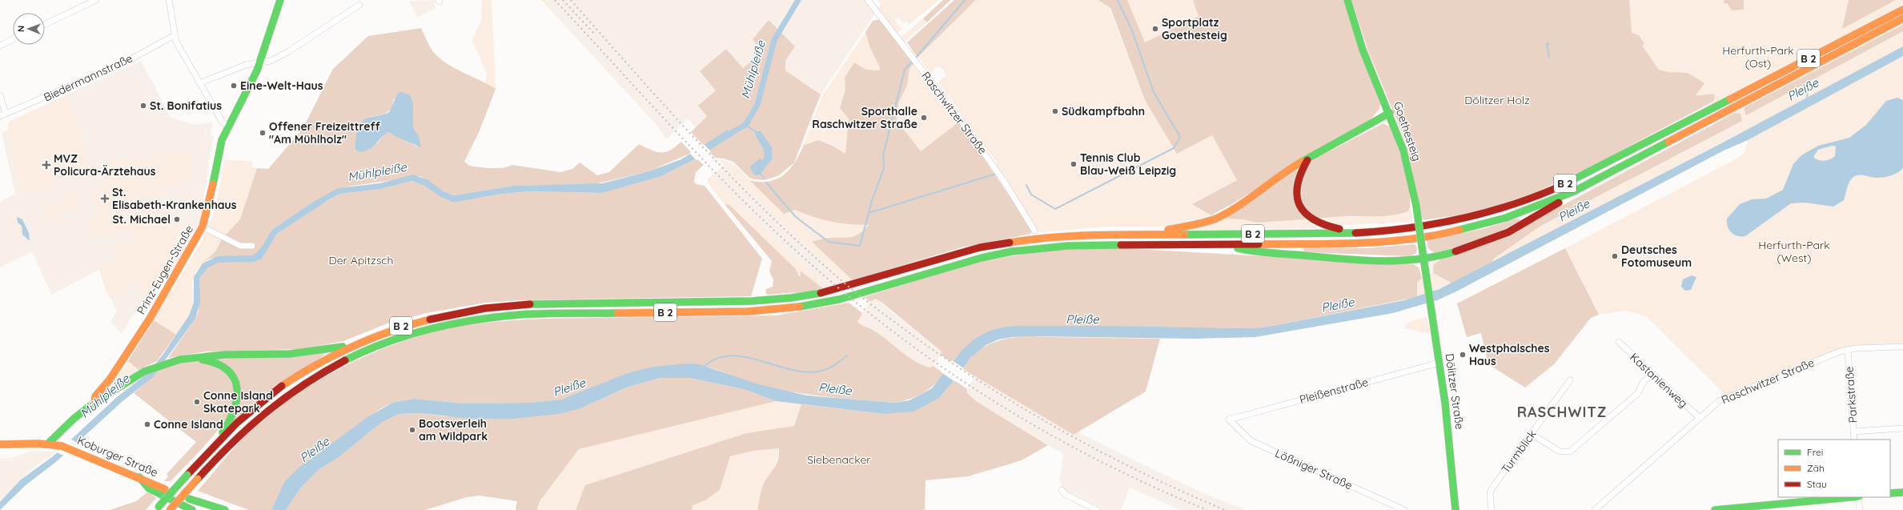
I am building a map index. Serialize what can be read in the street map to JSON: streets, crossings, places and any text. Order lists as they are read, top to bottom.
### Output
{
  "streets": {
    "main road": [
      "B 2",
      "Goethesteig",
      "Prinz-Eugen-Straße",
      "Dölitzer Straße",
      "Koburger Straße"
    ],
    "street": [
      "Biedermannstraße",
      "Raschwitzer Straße",
      "Kastanienweg",
      "Pleißenstraße",
      "Parkstraße",
      "Turmblick",
      "Lößniger Straße"
    ]
  },
  "crossings": [
    ["Raschwitzer Straße", "Kastanienweg"],
    ["Raschwitzer Straße", "Parkstraße"],
    ["Goethesteig", "Dölitzer Straße"],
    ["Prinz-Eugen-Straße", "Koburger Straße"],
    ["Pleißenstraße", "Dölitzer Straße"],
    ["Pleißenstraße", "Lößniger Straße"]
  ],
  "districts": ["RASCHWITZ"],
  "water": ["Mühlpleiße", "Pleiße"],
  "parks": [
    "Herfurth-Park (Ost)",
    "Dölitzer Holz",
    "Herfurth-Park (West)",
    "Der Apitzsch",
    "Siebenacker"
  ],
  "places": {
    "other": [
      "Sportplatz Goethesteig",
      "Eine-Welt-Haus",
      "St. Bonifatius",
      "Südkampfbahn",
      "Sporthalle Raschwitzer Straße",
      "Offener Freizeittreff \"Am Mühlholz\"",
      "Tennis Club Blau-Weiß Leipzig",
      "St. Michael",
      "Deutsches Fotomuseum",
      "Westphalsches Haus",
      "Conne Island Skatepark",
      "Conne Island",
      "Bootsverleih am Wildpark"
    ],
    "health": ["MVZ Policura-Ärztehaus", "St. Elisabeth-Krankenhaus"]
  },
  "legend": ["Frei", "Zäh", "Stau"],
  "north": "left"
}
